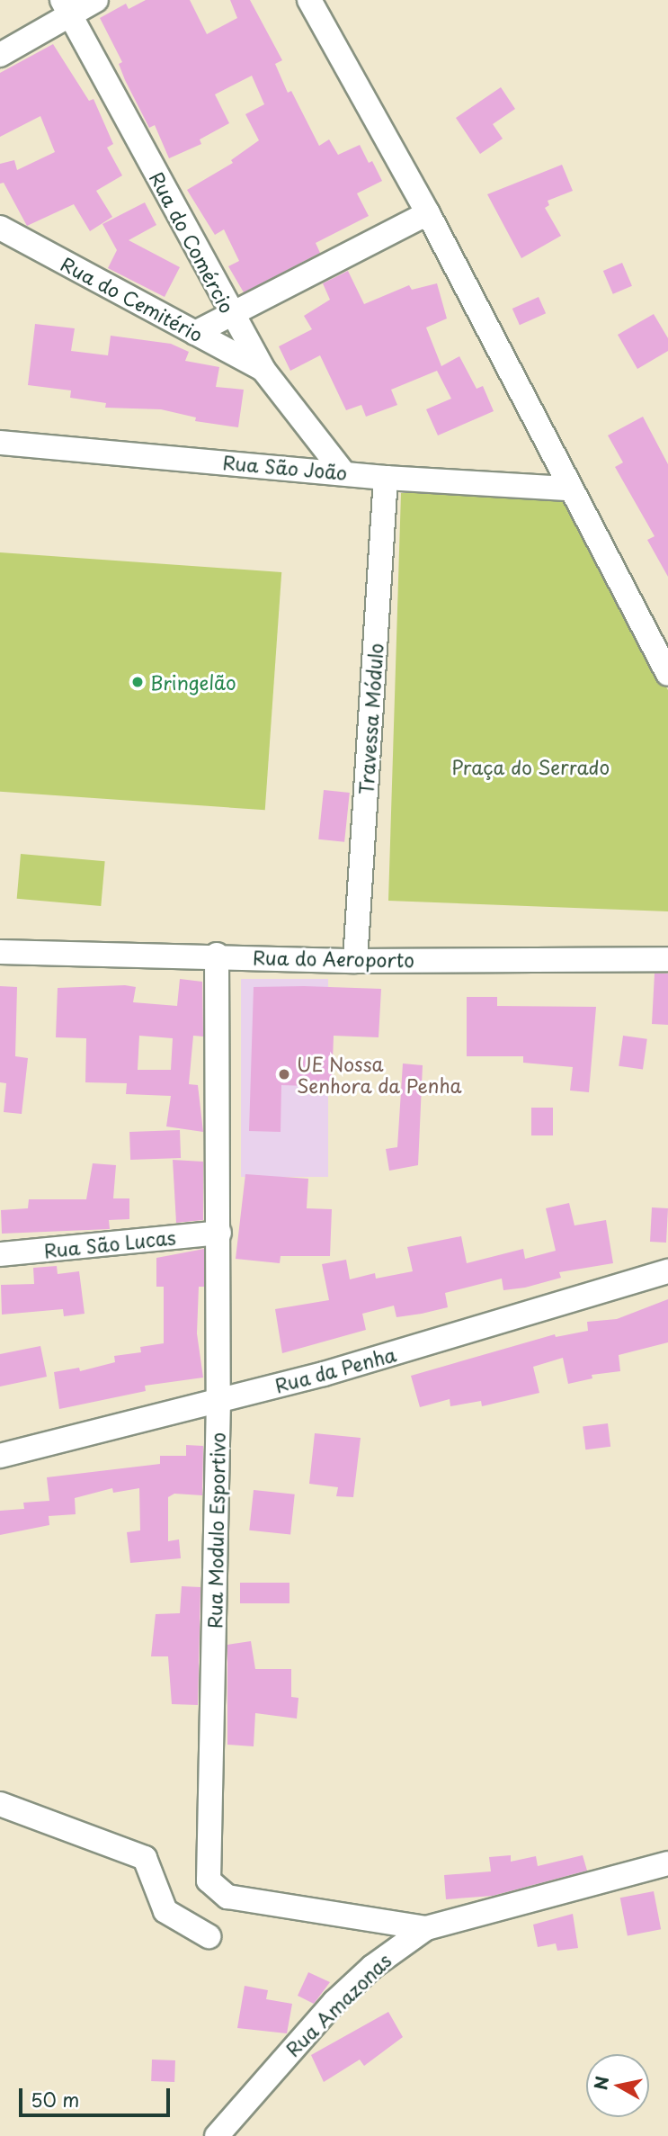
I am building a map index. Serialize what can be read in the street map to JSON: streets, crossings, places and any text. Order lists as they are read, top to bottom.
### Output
{
  "streets": {
    "street": [
      "Rua do Comércio",
      "Rua do Cemitério",
      "Rua São João",
      "Travessa Módulo",
      "Rua do Aeroporto",
      "Rua São Lucas",
      "Rua da Penha",
      "Rua Modulo Esportivo",
      "Rua Amazonas"
    ]
  },
  "crossings": [
    ["Rua do Comércio", "Rua do Cemitério"],
    ["Rua do Comércio", "Rua São João"],
    ["Rua São João", "Travessa Módulo"],
    ["Travessa Módulo", "Rua do Aeroporto"],
    ["Rua do Aeroporto", "Rua Modulo Esportivo"],
    ["Rua São Lucas", "Rua Modulo Esportivo"],
    ["Rua da Penha", "Rua Modulo Esportivo"],
    ["Rua Modulo Esportivo", "Rua Amazonas"]
  ],
  "parks": ["Praça do Serrado"],
  "places": ["Bringelão", "UE Nossa Senhora da Penha"],
  "scale_bar": "50 m",
  "north": "left"
}
